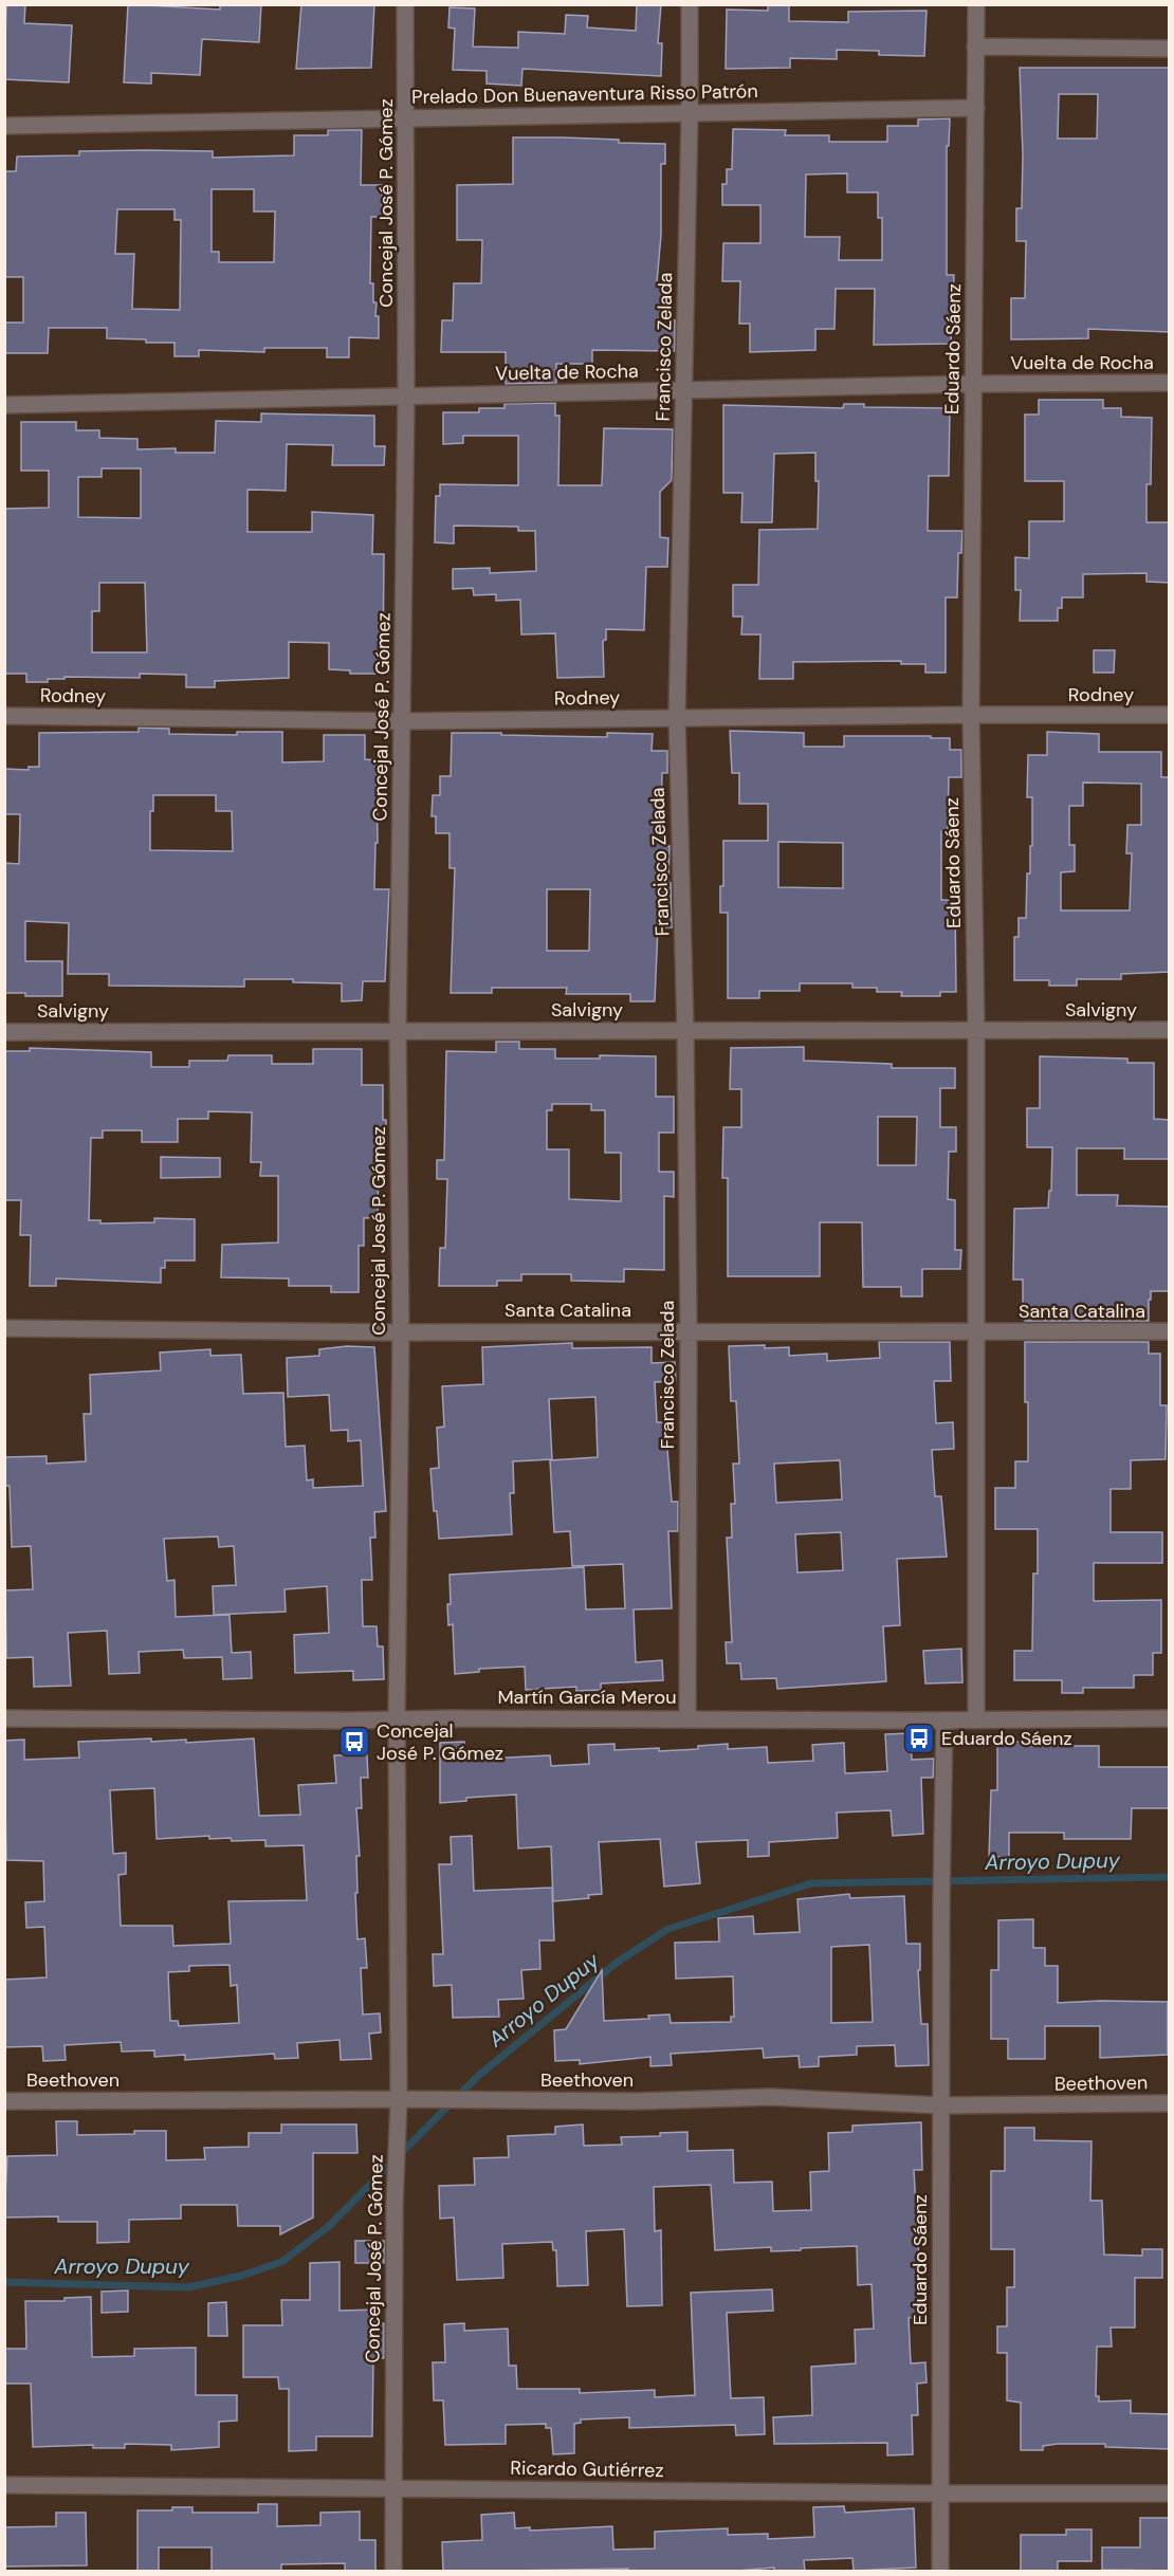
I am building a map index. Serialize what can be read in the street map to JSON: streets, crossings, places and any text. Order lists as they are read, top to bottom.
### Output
{
  "streets": {
    "street": [
      "Prelado Don Buenaventura Risso Patrón",
      "Concejal José P. Gómez",
      "Francisco Zelada",
      "Eduardo Sáenz",
      "Vuelta de Rocha",
      "Rodney",
      "Salvigny",
      "Santa Catalina",
      "Martín García Merou",
      "Beethoven",
      "Ricardo Gutiérrez"
    ]
  },
  "crossings": [
    ["Prelado Don Buenaventura Risso Patrón", "Concejal José P. Gómez"],
    ["Prelado Don Buenaventura Risso Patrón", "Francisco Zelada"],
    ["Prelado Don Buenaventura Risso Patrón", "Eduardo Sáenz"],
    ["Concejal José P. Gómez", "Vuelta de Rocha"],
    ["Concejal José P. Gómez", "Rodney"],
    ["Concejal José P. Gómez", "Salvigny"],
    ["Concejal José P. Gómez", "Santa Catalina"],
    ["Concejal José P. Gómez", "Martín García Merou"],
    ["Concejal José P. Gómez", "Beethoven"],
    ["Concejal José P. Gómez", "Ricardo Gutiérrez"],
    ["Francisco Zelada", "Vuelta de Rocha"],
    ["Francisco Zelada", "Rodney"],
    ["Francisco Zelada", "Salvigny"],
    ["Francisco Zelada", "Santa Catalina"],
    ["Francisco Zelada", "Martín García Merou"],
    ["Eduardo Sáenz", "Vuelta de Rocha"],
    ["Eduardo Sáenz", "Rodney"],
    ["Eduardo Sáenz", "Salvigny"],
    ["Eduardo Sáenz", "Santa Catalina"],
    ["Eduardo Sáenz", "Martín García Merou"],
    ["Eduardo Sáenz", "Beethoven"],
    ["Eduardo Sáenz", "Ricardo Gutiérrez"]
  ],
  "water": ["Arroyo Dupuy"],
  "places": {
    "bus stop": ["Eduardo Sáenz", "Concejal José P. Gómez"]
  }
}
